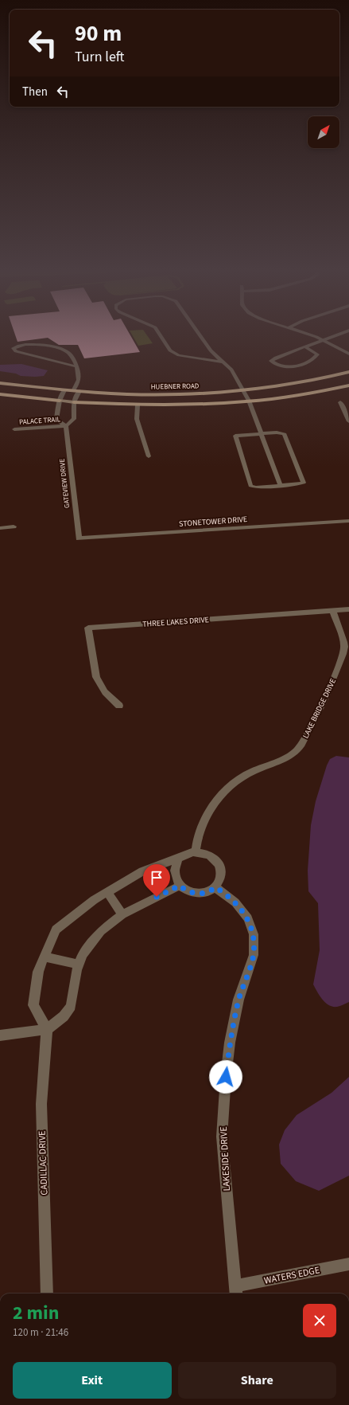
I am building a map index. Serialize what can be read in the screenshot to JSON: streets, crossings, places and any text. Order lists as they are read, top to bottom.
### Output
{
  "streets": {
    "main road": ["HUEBNER ROAD"],
    "street": [
      "PALACE TRAIL",
      "GATEVIEW DRIVE",
      "STONETOWER DRIVE",
      "THREE LAKES DRIVE",
      "LAKE BRIDGE DRIVE",
      "LAKESIDE DRIVE",
      "CADILLAC DRIVE",
      "WATERS EDGE"
    ]
  },
  "crossings": [
    ["PALACE TRAIL", "GATEVIEW DRIVE"],
    ["GATEVIEW DRIVE", "STONETOWER DRIVE"],
    ["THREE LAKES DRIVE", "LAKE BRIDGE DRIVE"],
    ["LAKE BRIDGE DRIVE", "LAKESIDE DRIVE"],
    ["LAKESIDE DRIVE", "WATERS EDGE"]
  ],
  "north": "top right",
  "page": {
    "turn": ["90 m", "Turn left"],
    "then": "Then",
    "heading": ["2 min", "120 m · 21:46"],
    "buttons": ["Exit", "Share"]
  }
}
